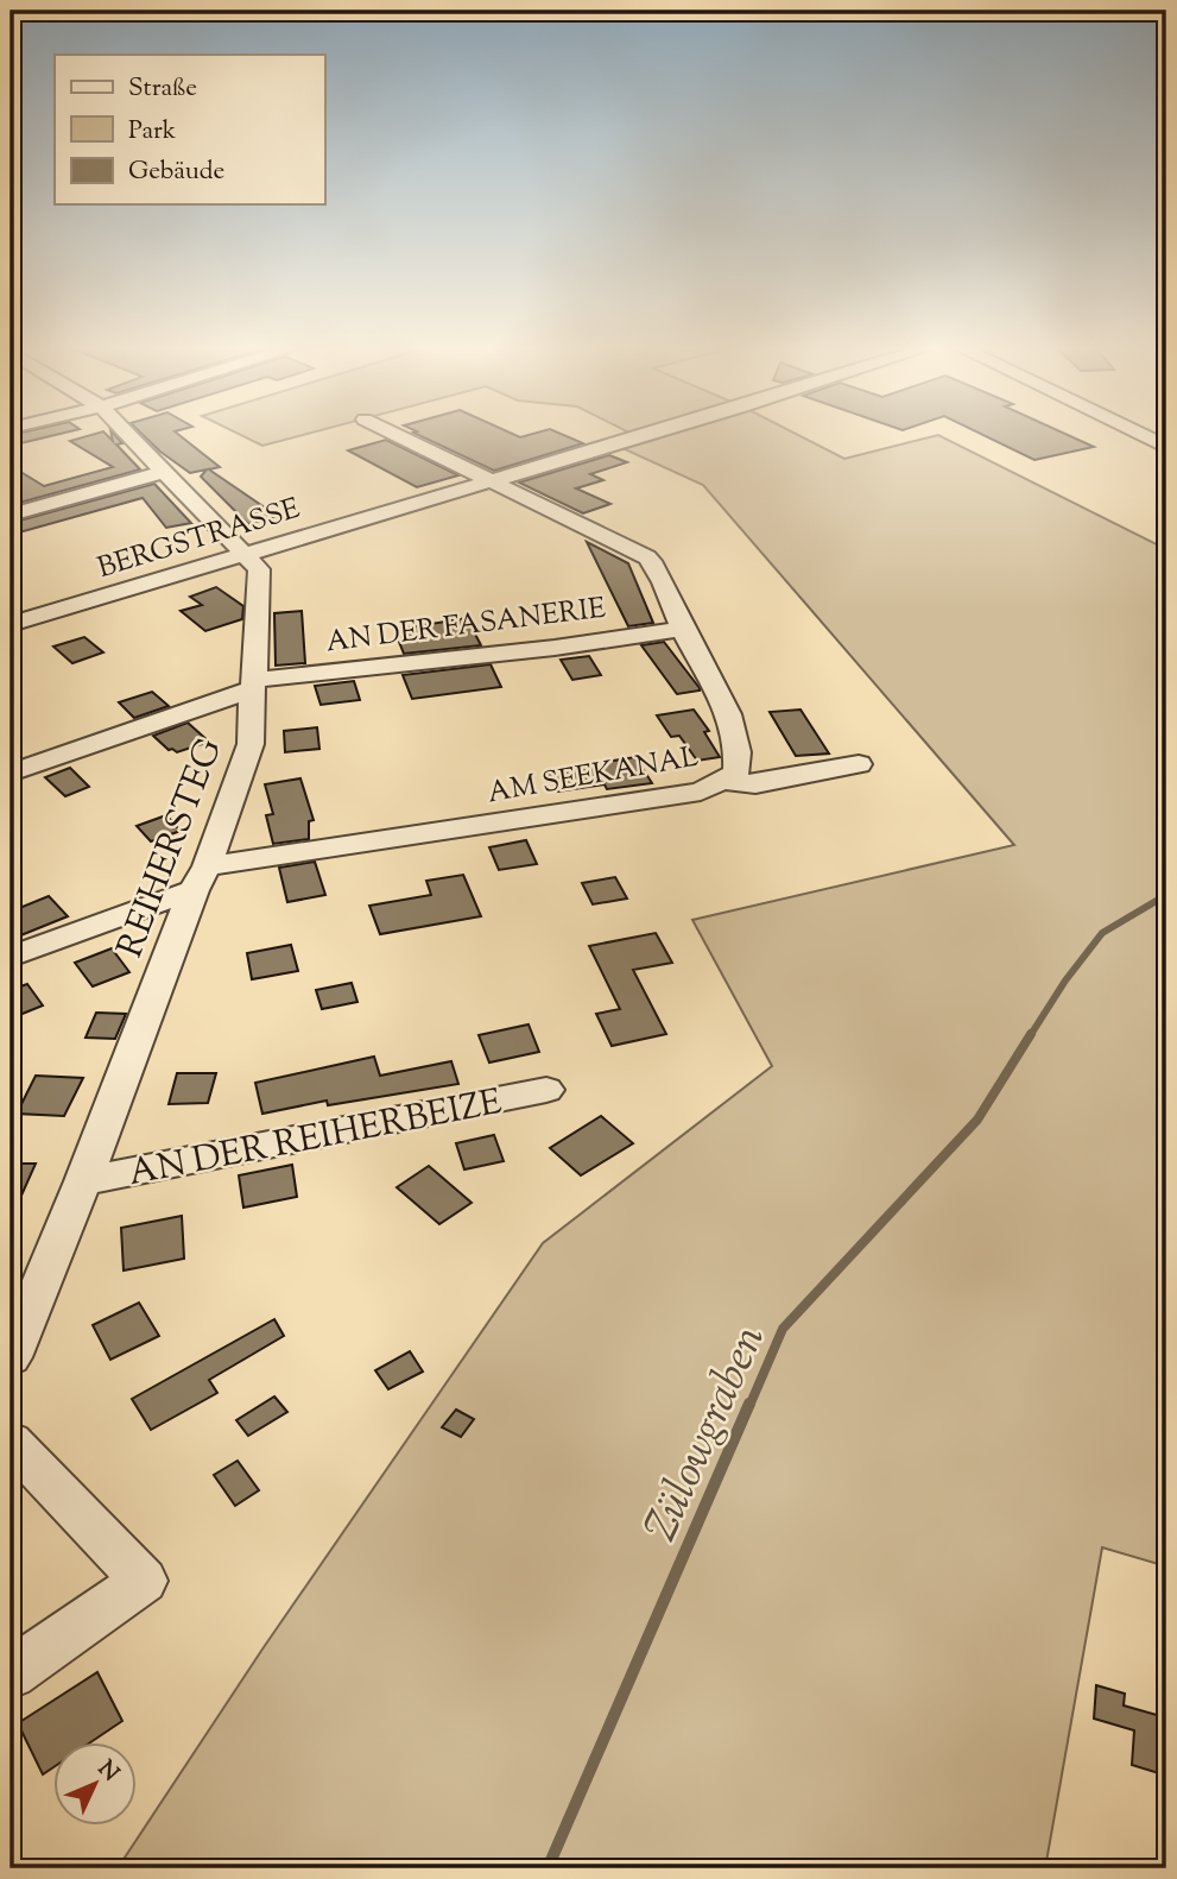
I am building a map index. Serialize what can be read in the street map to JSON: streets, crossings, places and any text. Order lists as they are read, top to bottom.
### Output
{
  "streets": {
    "street": [
      "BERGSTRASSE",
      "AN DER FASANERIE",
      "AM SEEKANAL",
      "REIHERSTEG",
      "AN DER REIHERBEIZE"
    ]
  },
  "crossings": [
    ["BERGSTRASSE", "AM SEEKANAL"],
    ["BERGSTRASSE", "REIHERSTEG"],
    ["AN DER FASANERIE", "AM SEEKANAL"],
    ["AN DER FASANERIE", "REIHERSTEG"],
    ["AM SEEKANAL", "REIHERSTEG"],
    ["REIHERSTEG", "AN DER REIHERBEIZE"]
  ],
  "water": ["Zülowgraben"],
  "legend": ["Straße", "Park", "Gebäude"],
  "north": "top right"
}
